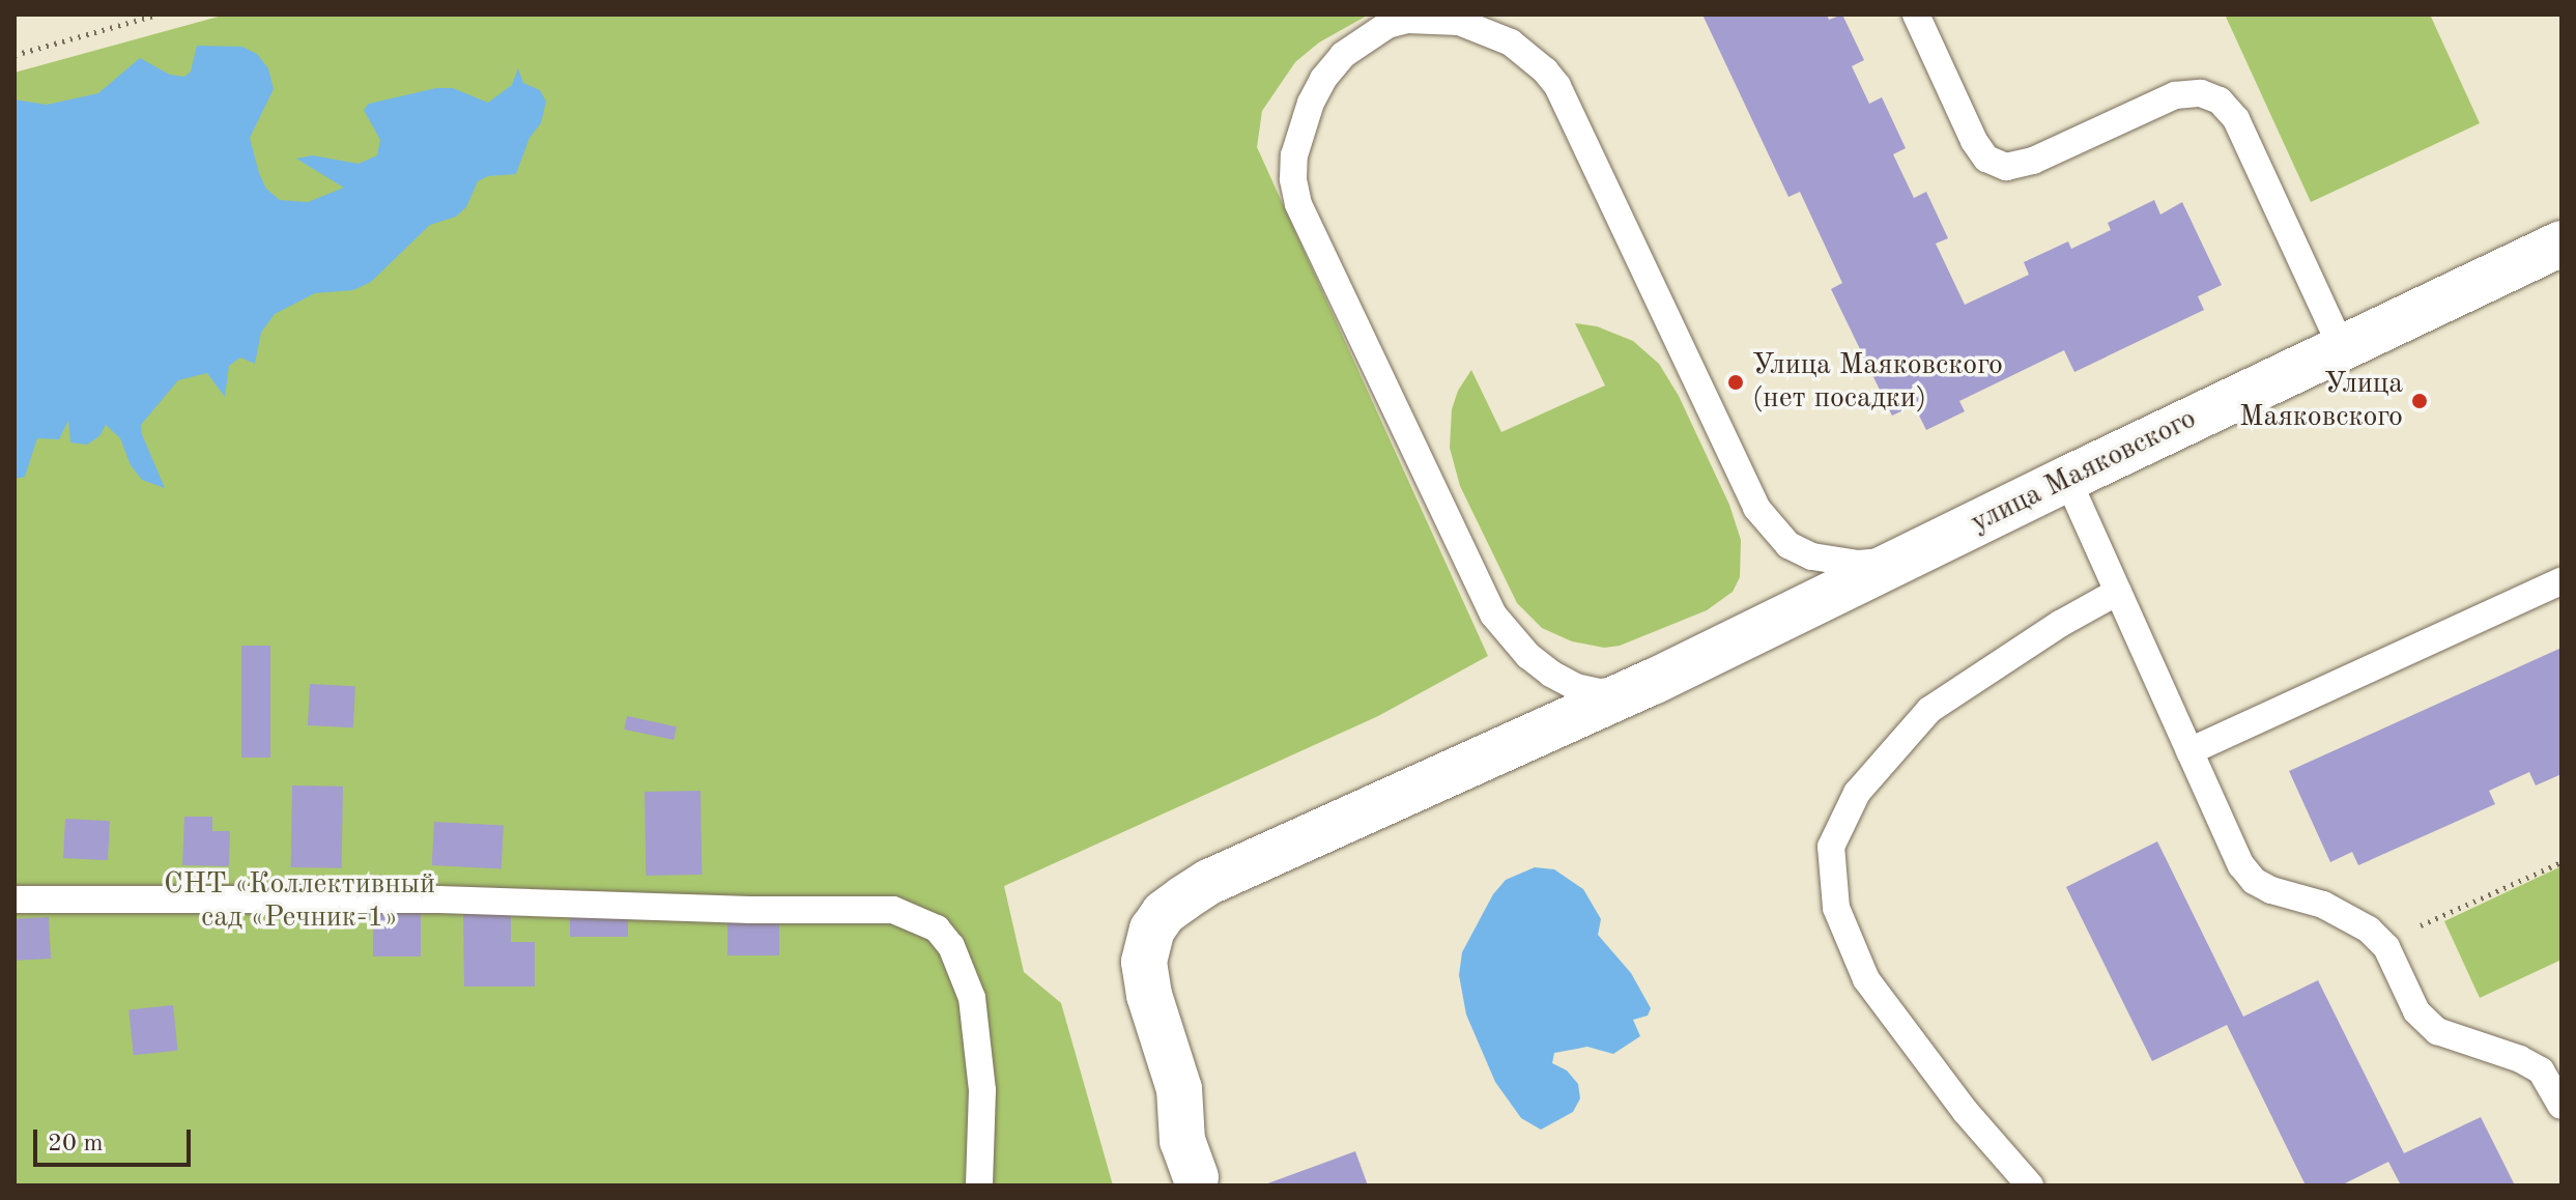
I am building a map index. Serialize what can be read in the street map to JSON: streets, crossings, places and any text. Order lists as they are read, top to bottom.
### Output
{
  "streets": {
    "street": ["улица Маяковского"]
  },
  "parks": ["СНТ «Коллективный сад «Речник-1»"],
  "places": ["Улица Маяковского (нет посадки)", "Улица Маяковского"],
  "scale_bar": "20 m"
}
